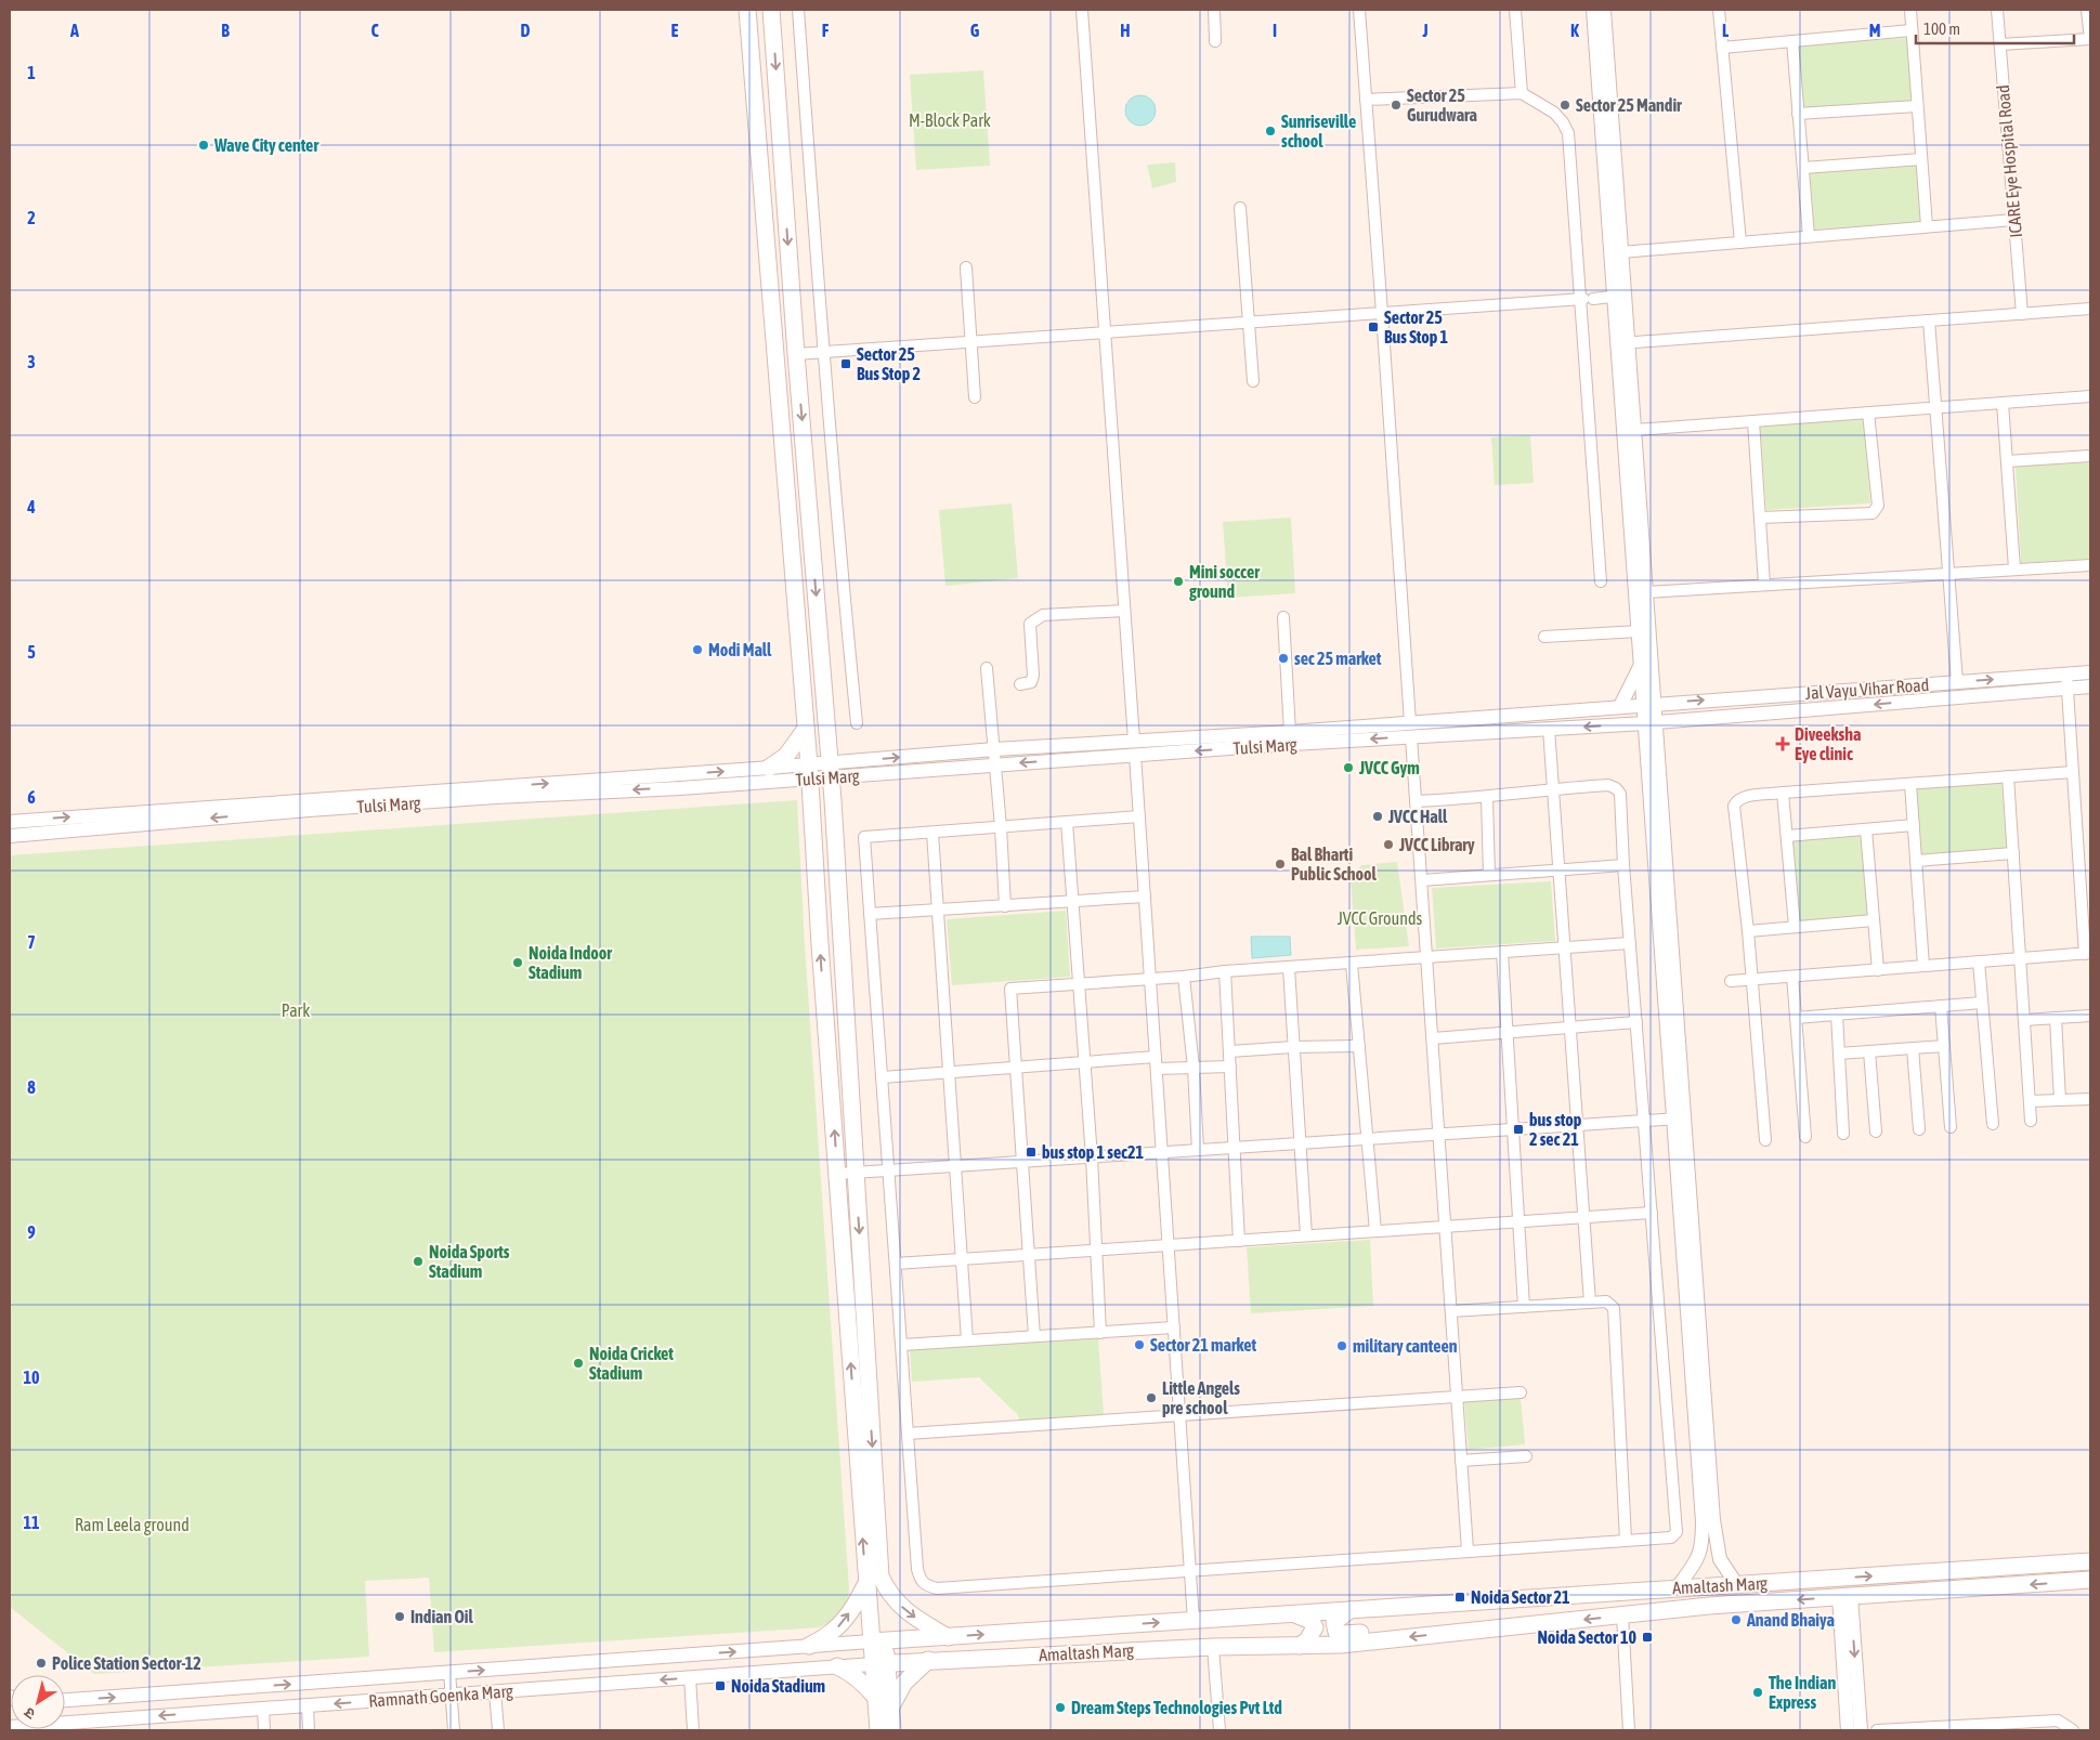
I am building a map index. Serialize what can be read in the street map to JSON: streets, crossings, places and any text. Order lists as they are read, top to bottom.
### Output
{
  "streets": {
    "main road": ["Amaltash Marg"],
    "street": [
      "ICARE Eye Hospital Road",
      "Jal Vayu Vihar Road",
      "Tulsi Marg",
      "Ramnath Goenka Marg"
    ]
  },
  "crossings": [
    ["Jal Vayu Vihar Road", "Tulsi Marg"],
    ["Amaltash Marg", "Ramnath Goenka Marg"]
  ],
  "parks": [
    "M-Block Park",
    "JVCC Grounds",
    "Park",
    "Ram Leela ground"
  ],
  "places": {
    "other": [
      "Sector 25 Gurudwara",
      "Sector 25 Mandir",
      "Sunriseville school",
      "Wave City center",
      "Mini soccer ground",
      "Modi Mall",
      "sec 25 market",
      "JVCC Gym",
      "JVCC Hall",
      "JVCC Library",
      "Bal Bharti Public School",
      "Noida Indoor Stadium",
      "Noida Sports Stadium",
      "Sector 21 market",
      "military canteen",
      "Noida Cricket Stadium",
      "Little Angels pre school",
      "Indian Oil",
      "Anand Bhaiya",
      "Police Station Sector-12",
      "The Indian Express",
      "Dream Steps Technologies Pvt Ltd"
    ],
    "transit": [
      "Sector 25 Bus Stop 1",
      "Sector 25 Bus Stop 2",
      "bus stop 2 sec 21",
      "bus stop 1 sec21",
      "Noida Sector 21",
      "Noida Sector 10",
      "Noida Stadium"
    ],
    "health": ["Diveeksha Eye clinic"]
  },
  "scale_bar": "100 m",
  "north": "bottom left",
  "grid": {
    "columns": [
      "A",
      "B",
      "C",
      "D",
      "E",
      "F",
      "G",
      "H",
      "I",
      "J",
      "K",
      "L",
      "M"
    ],
    "rows": [
      "1",
      "2",
      "3",
      "4",
      "5",
      "6",
      "7",
      "8",
      "9",
      "10",
      "11"
    ]
  }
}
